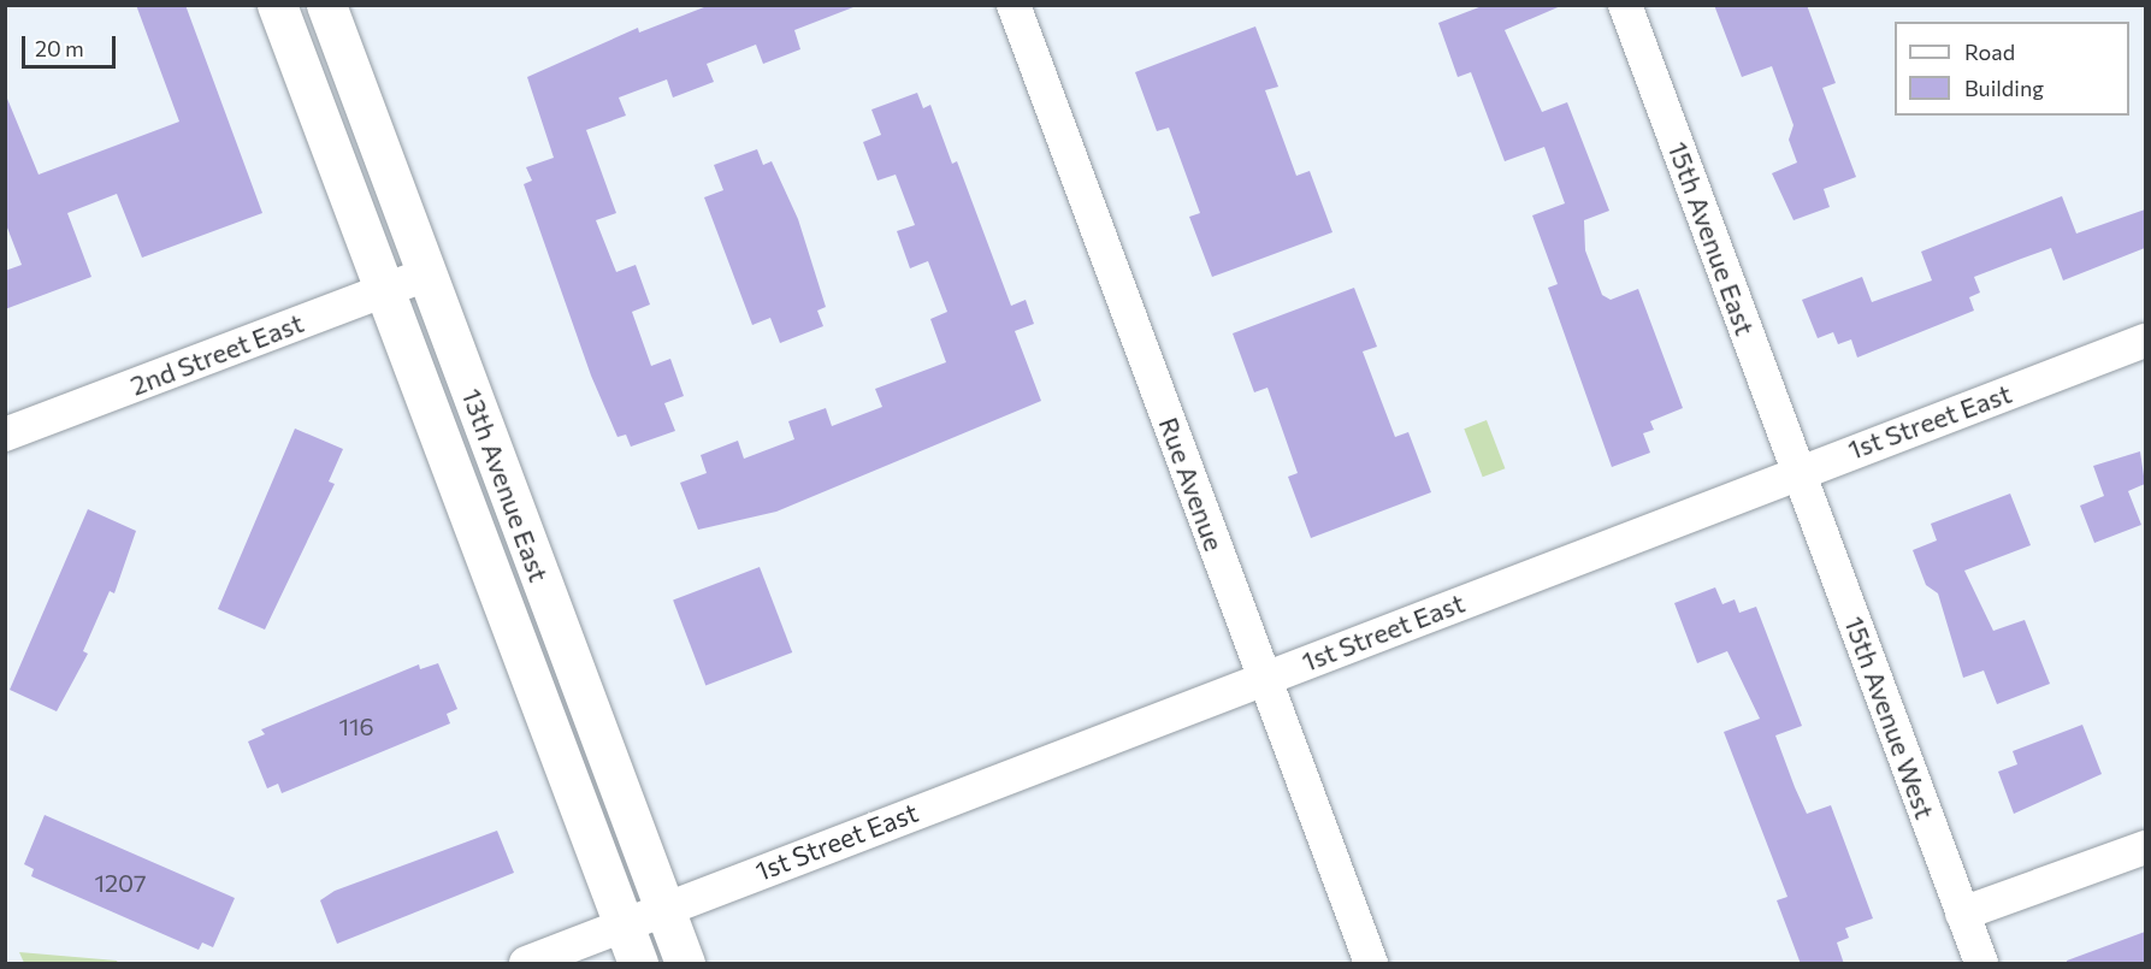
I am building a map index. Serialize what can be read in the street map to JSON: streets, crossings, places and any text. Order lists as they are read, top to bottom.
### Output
{
  "streets": {
    "main road": ["13th Avenue East"],
    "street": [
      "15th Avenue East",
      "2nd Street East",
      "1st Street East",
      "Rue Avenue",
      "15th Avenue West"
    ]
  },
  "crossings": [
    ["15th Avenue East", "1st Street East"],
    ["15th Avenue East", "15th Avenue West"],
    ["2nd Street East", "13th Avenue East"],
    ["1st Street East", "Rue Avenue"],
    ["1st Street East", "13th Avenue East"],
    ["1st Street East", "15th Avenue West"]
  ],
  "house_numbers": ["116", "1207"],
  "legend": ["Road", "Building"],
  "scale_bar": "20 m"
}
